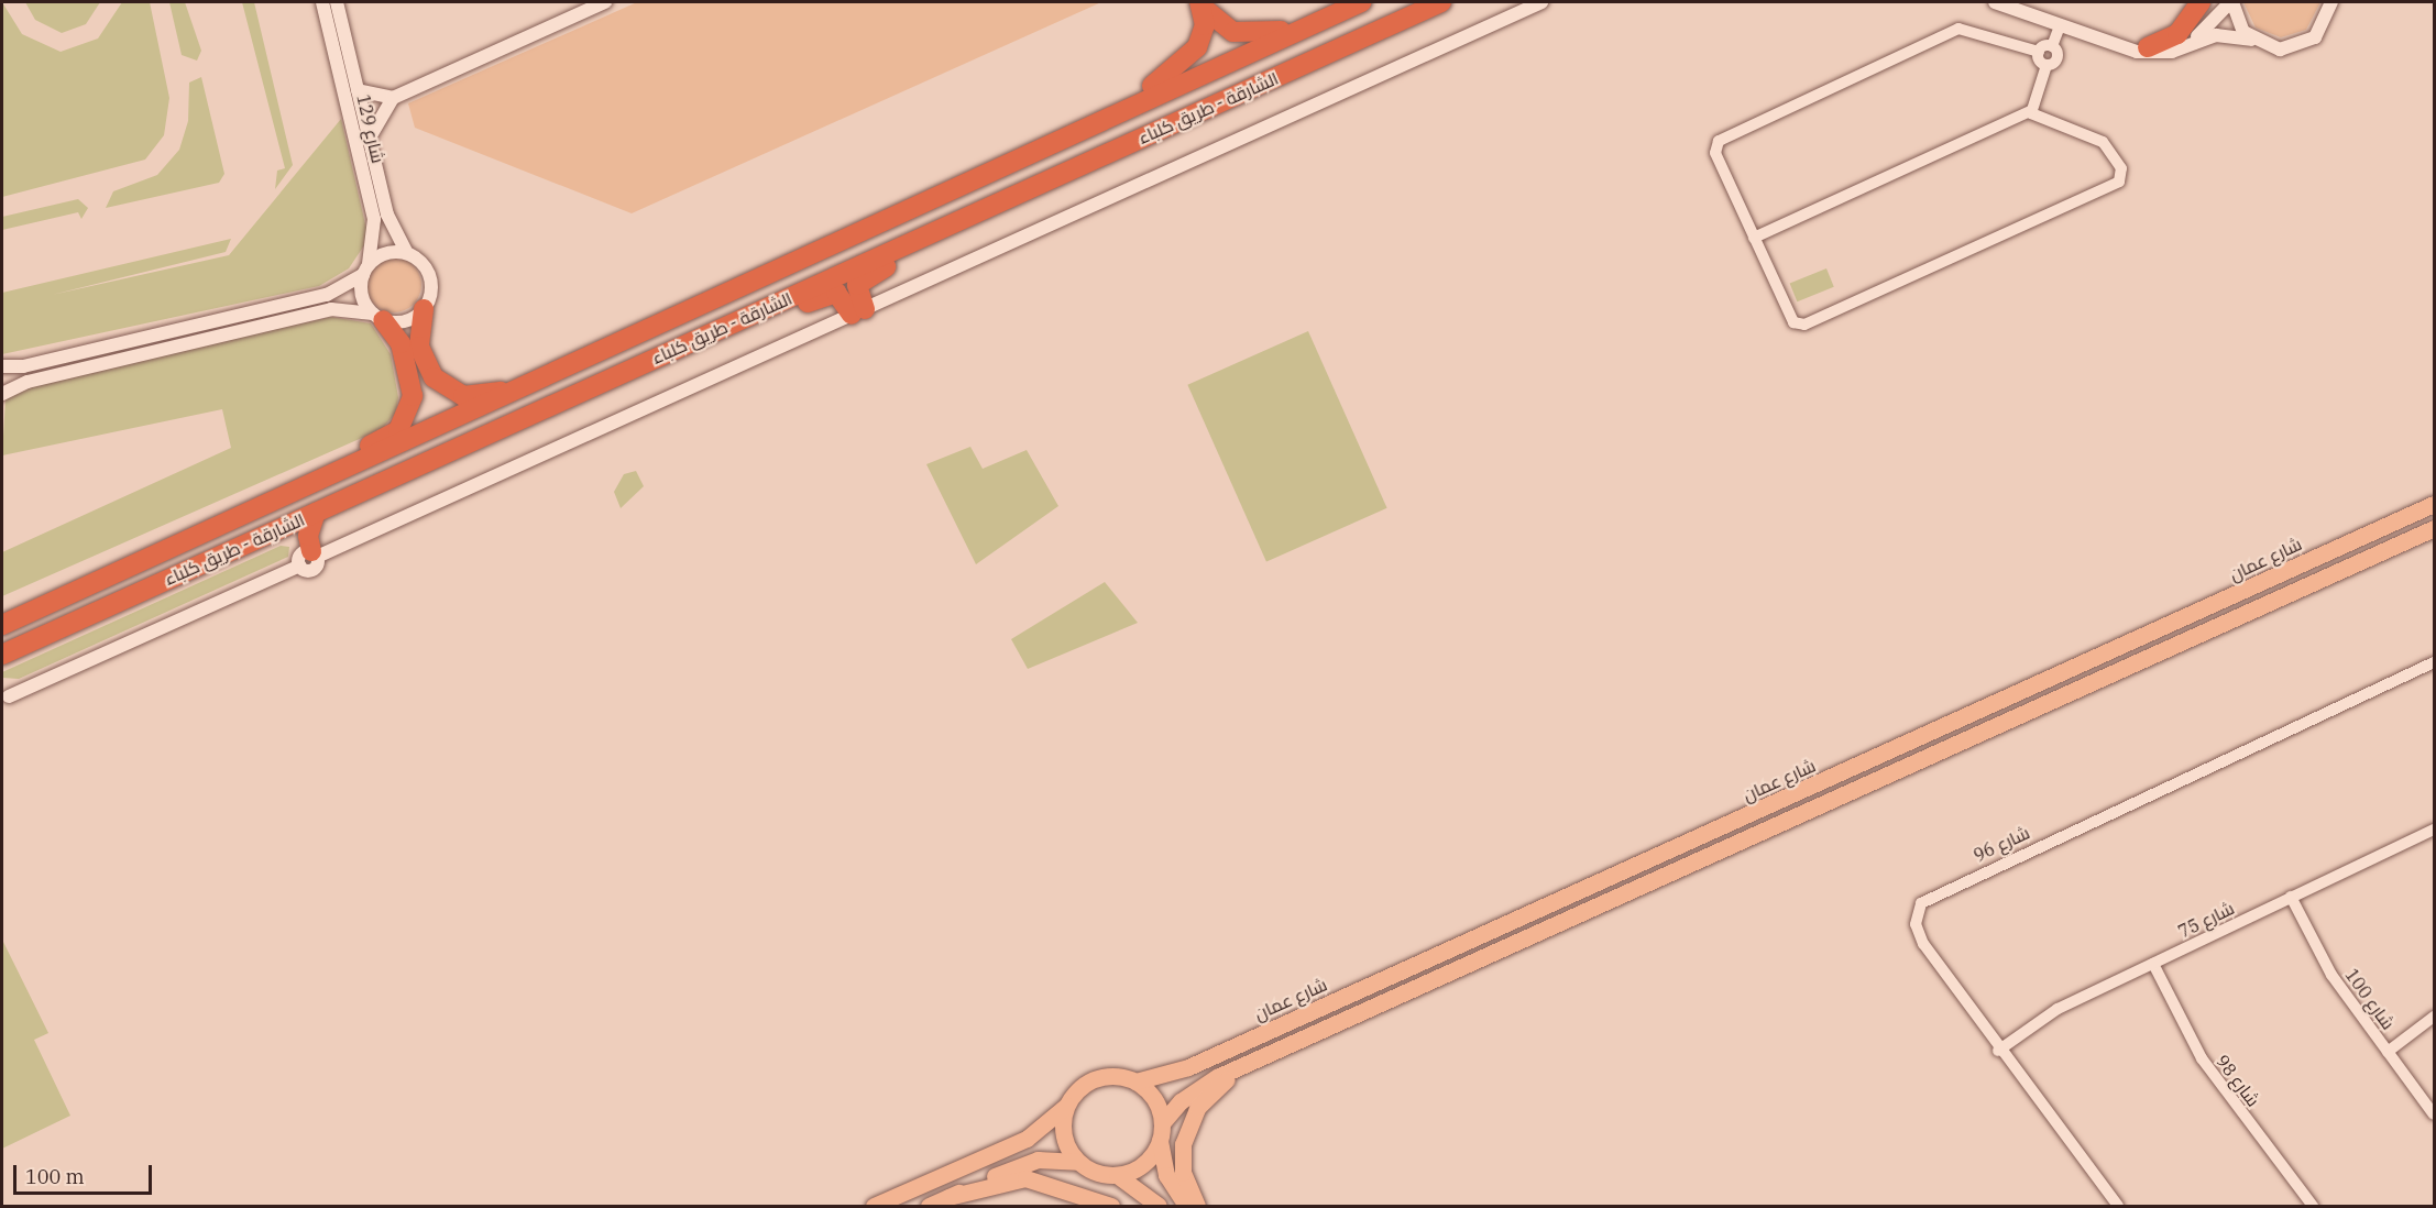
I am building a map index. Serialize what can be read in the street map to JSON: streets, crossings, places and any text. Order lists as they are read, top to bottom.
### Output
{
  "streets": {
    "highway": ["الشارقة - طريق كلباء"],
    "main road": ["شارع عمان"],
    "street": [
      "شارع 129",
      "شارع 96",
      "شارع 75",
      "شارع 100",
      "شارع 98"
    ]
  },
  "crossings": [
    ["شارع 96", "شارع 75"],
    ["شارع 75", "شارع 100"],
    ["شارع 75", "شارع 98"]
  ],
  "scale_bar": "100 m"
}
